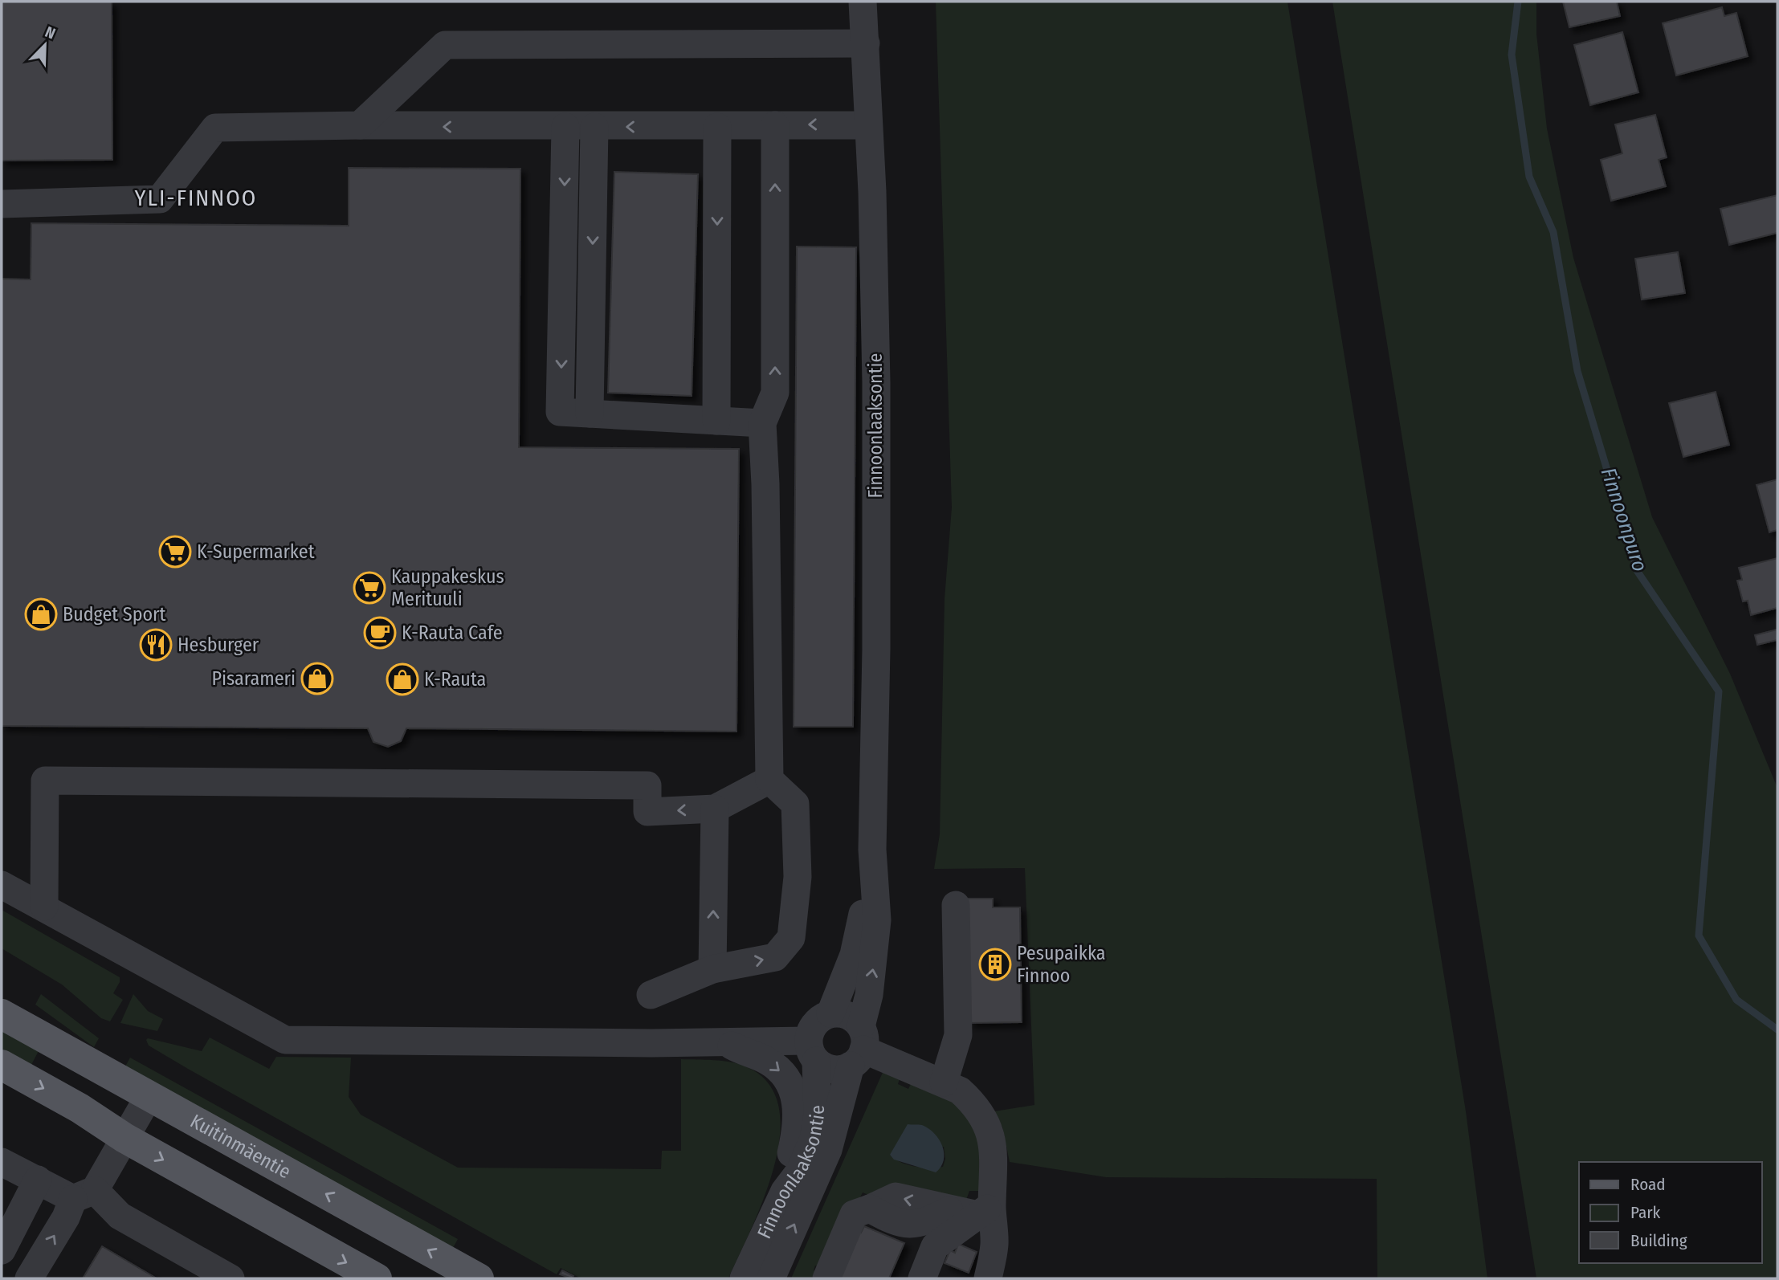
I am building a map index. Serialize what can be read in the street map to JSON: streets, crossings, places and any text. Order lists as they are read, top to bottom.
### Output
{
  "streets": {
    "main road": ["Kuitinmäentie"],
    "street": ["Finnoonlaaksontie"]
  },
  "districts": ["YLI-FINNOO"],
  "water": ["Finnoonpuro"],
  "places": {
    "supermarket": ["K-Supermarket", "Kauppakeskus Merituuli"],
    "shop": ["Budget Sport", "Pisarameri", "K-Rauta"],
    "cafe": ["K-Rauta Cafe"],
    "restaurant": ["Hesburger"],
    "building": ["Pesupaikka Finnoo"]
  },
  "legend": ["Road", "Park", "Building"],
  "north": "top right"
}
